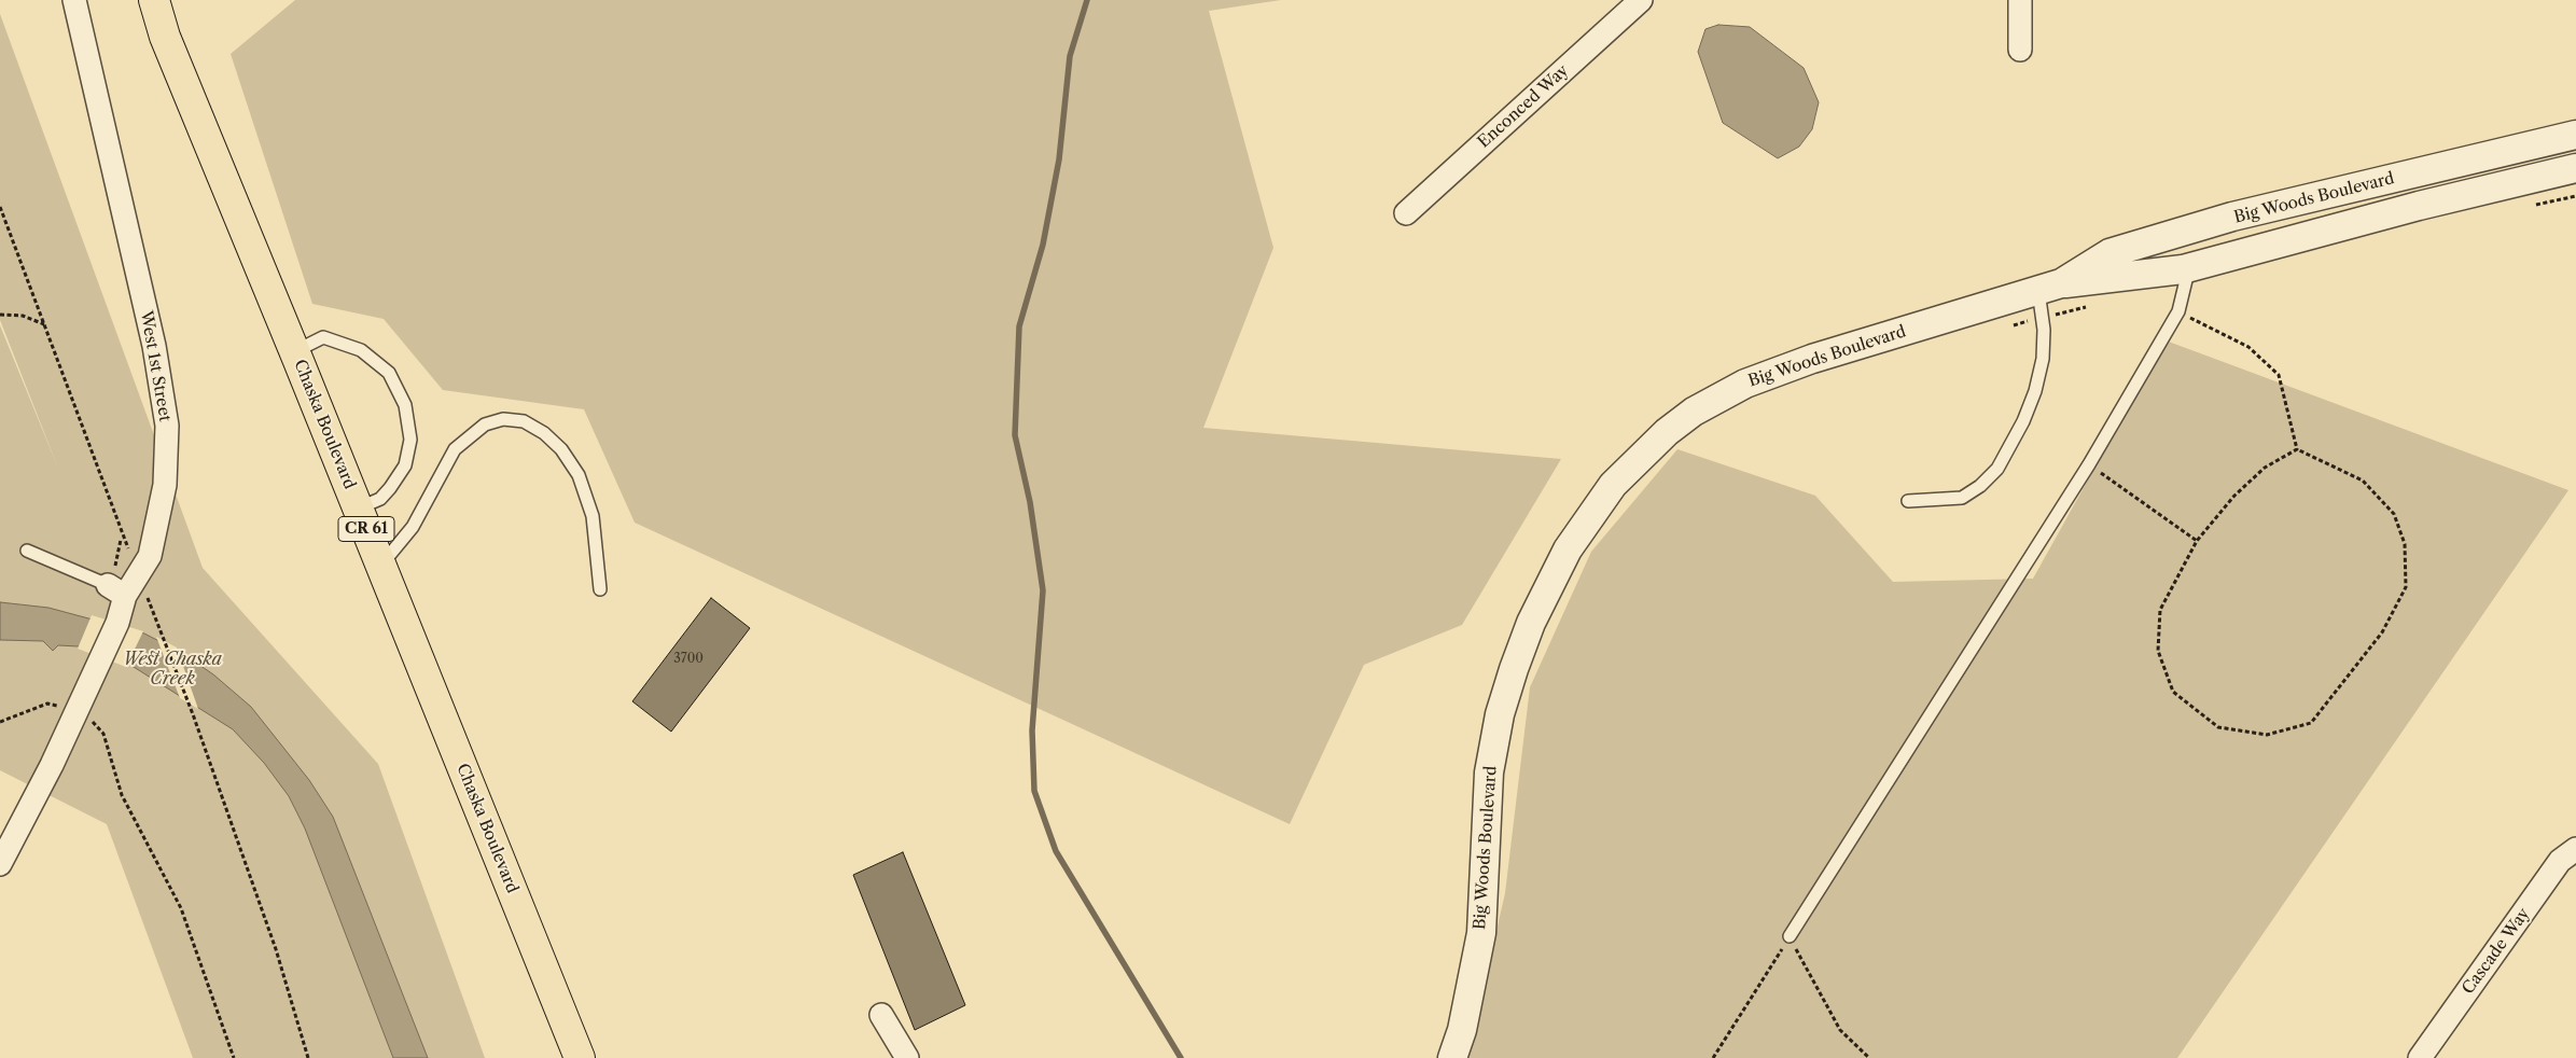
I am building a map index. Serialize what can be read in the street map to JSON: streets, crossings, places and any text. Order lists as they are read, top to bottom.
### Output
{
  "streets": {
    "main road": ["Chaska Boulevard", "CR 61"],
    "street": [
      "Enconced Way",
      "Big Woods Boulevard",
      "West 1st Street",
      "Cascade Way"
    ]
  },
  "water": ["West Chaska Creek"],
  "house_numbers": ["3700"]
}
